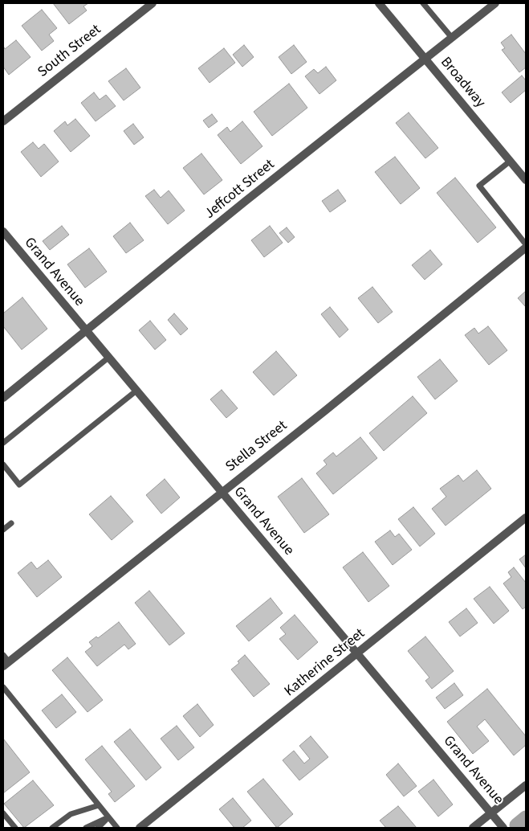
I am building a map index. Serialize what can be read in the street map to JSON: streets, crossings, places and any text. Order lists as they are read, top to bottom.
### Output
{
  "streets": {
    "street": [
      "South Street",
      "Broadway",
      "Jeffcott Street",
      "Grand Avenue",
      "Stella Street",
      "Katherine Street"
    ]
  },
  "crossings": [
    ["Broadway", "Jeffcott Street"],
    ["Jeffcott Street", "Grand Avenue"],
    ["Grand Avenue", "Stella Street"],
    ["Grand Avenue", "Katherine Street"]
  ]
}
